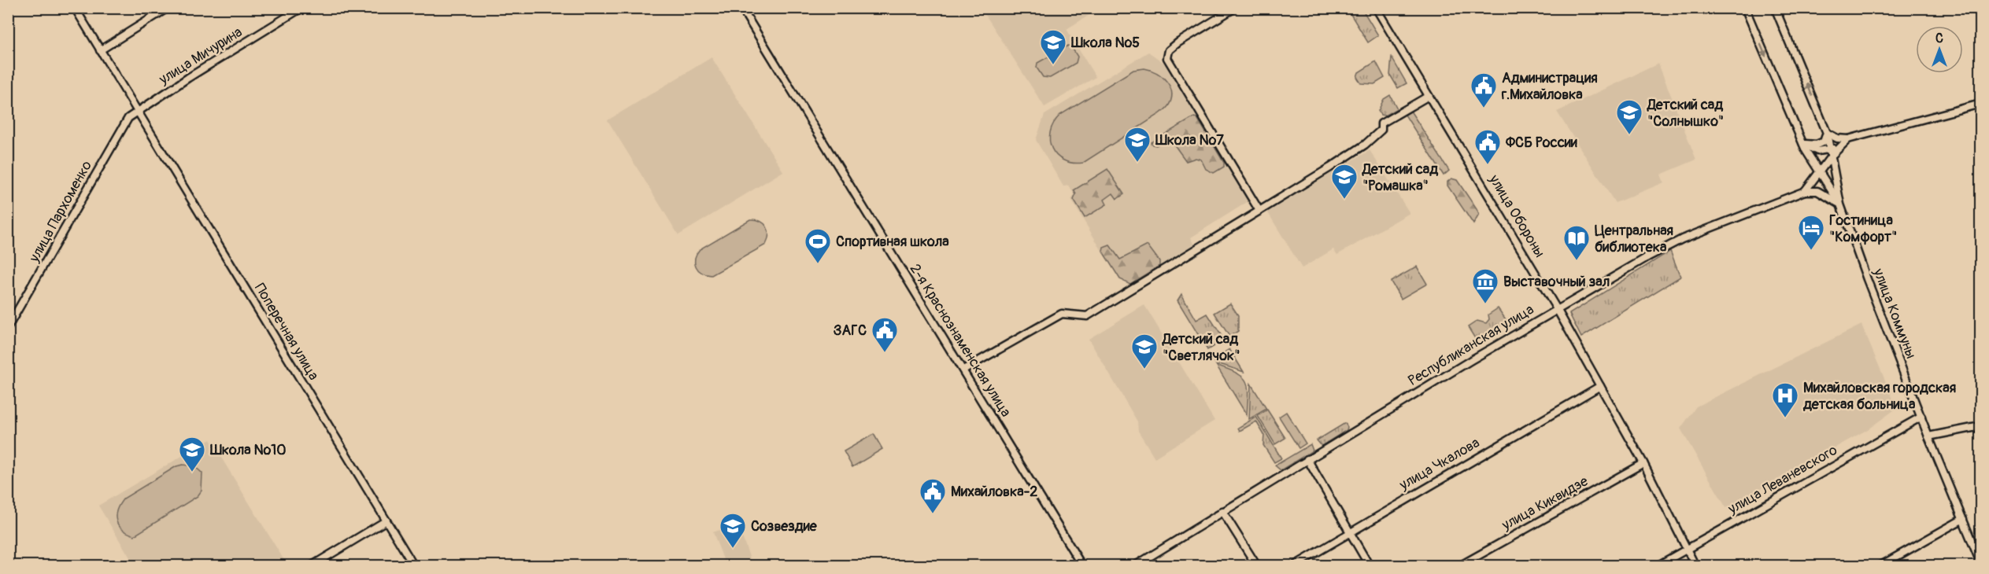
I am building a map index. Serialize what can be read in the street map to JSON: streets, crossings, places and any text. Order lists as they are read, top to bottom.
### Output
{
  "streets": {
    "street": [
      "улица Мичурина",
      "улица Пархоменко",
      "улица Обороны",
      "улица Коммуны",
      "Поперечная улица",
      "2-я Краснознаменская улица",
      "Республиканская улица",
      "улица Чкалова",
      "улица Леваневского",
      "улица Киквидзе"
    ]
  },
  "crossings": [
    ["улица Мичурина", "улица Пархоменко"],
    ["улица Мичурина", "Поперечная улица"],
    ["улица Пархоменко", "Поперечная улица"],
    ["улица Обороны", "Республиканская улица"],
    ["улица Обороны", "улица Чкалова"],
    ["улица Обороны", "улица Леваневского"],
    ["улица Обороны", "улица Киквидзе"],
    ["улица Коммуны", "Республиканская улица"],
    ["улица Коммуны", "улица Леваневского"]
  ],
  "places": {
    "school or university": [
      "Школа №5",
      "Детский сад \"Солнышко\"",
      "Школа №7",
      "Детский сад \"Ромашка\"",
      "Детский сад \"Светлячок\"",
      "Школа №10",
      "Созвездие"
    ],
    "public building": [
      "Администрация г.Михайловка",
      "ФСБ России",
      "ЗАГС",
      "Михайловка-2"
    ],
    "hotel": ["Гостиница \"Комфорт\""],
    "library": ["Центральная библиотека"],
    "sports": ["Спортивная школа"],
    "museum": ["Выставочный зал"],
    "hospital": ["Михайловская городская детская больница"]
  },
  "north": "top"
}
